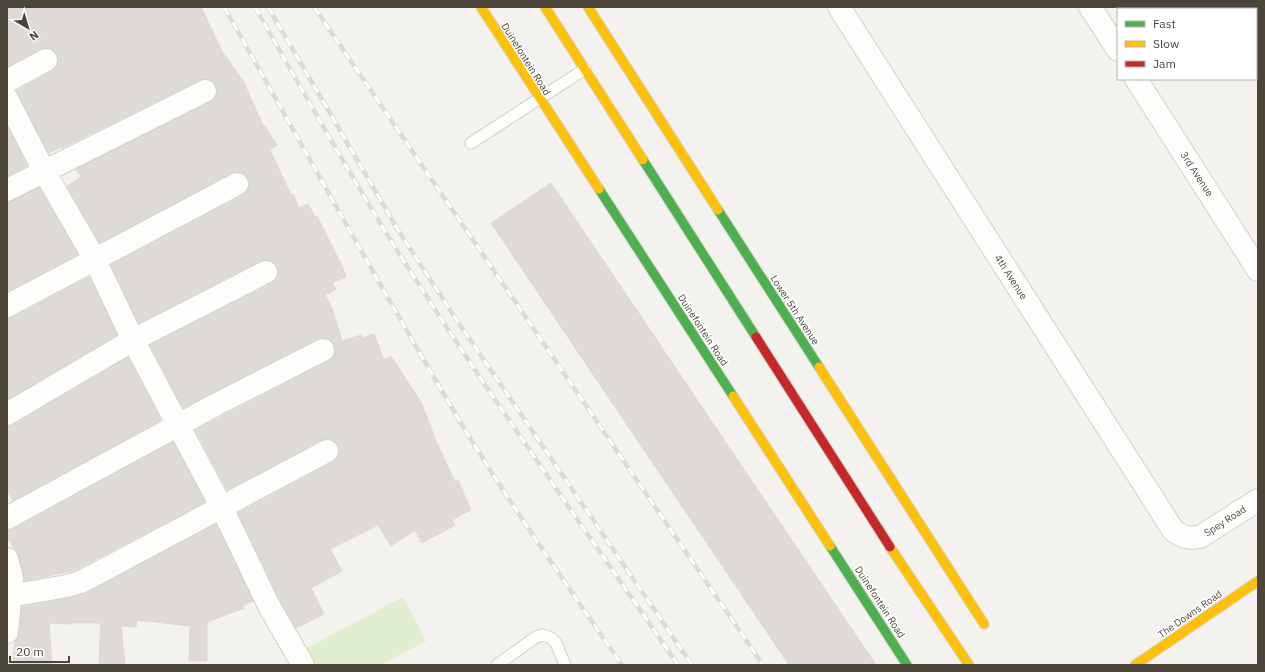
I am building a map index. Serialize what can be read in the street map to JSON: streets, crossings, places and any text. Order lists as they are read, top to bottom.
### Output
{
  "streets": {
    "main road": ["Duinefontein Road", "Lower 5th Avenue", "The Downs Road"],
    "street": ["3rd Avenue", "4th Avenue", "Spey Road"]
  },
  "crossings": [
    ["4th Avenue", "Spey Road"]
  ],
  "legend": ["Fast", "Slow", "Jam"],
  "scale_bar": "20 m",
  "north": "bottom right"
}
